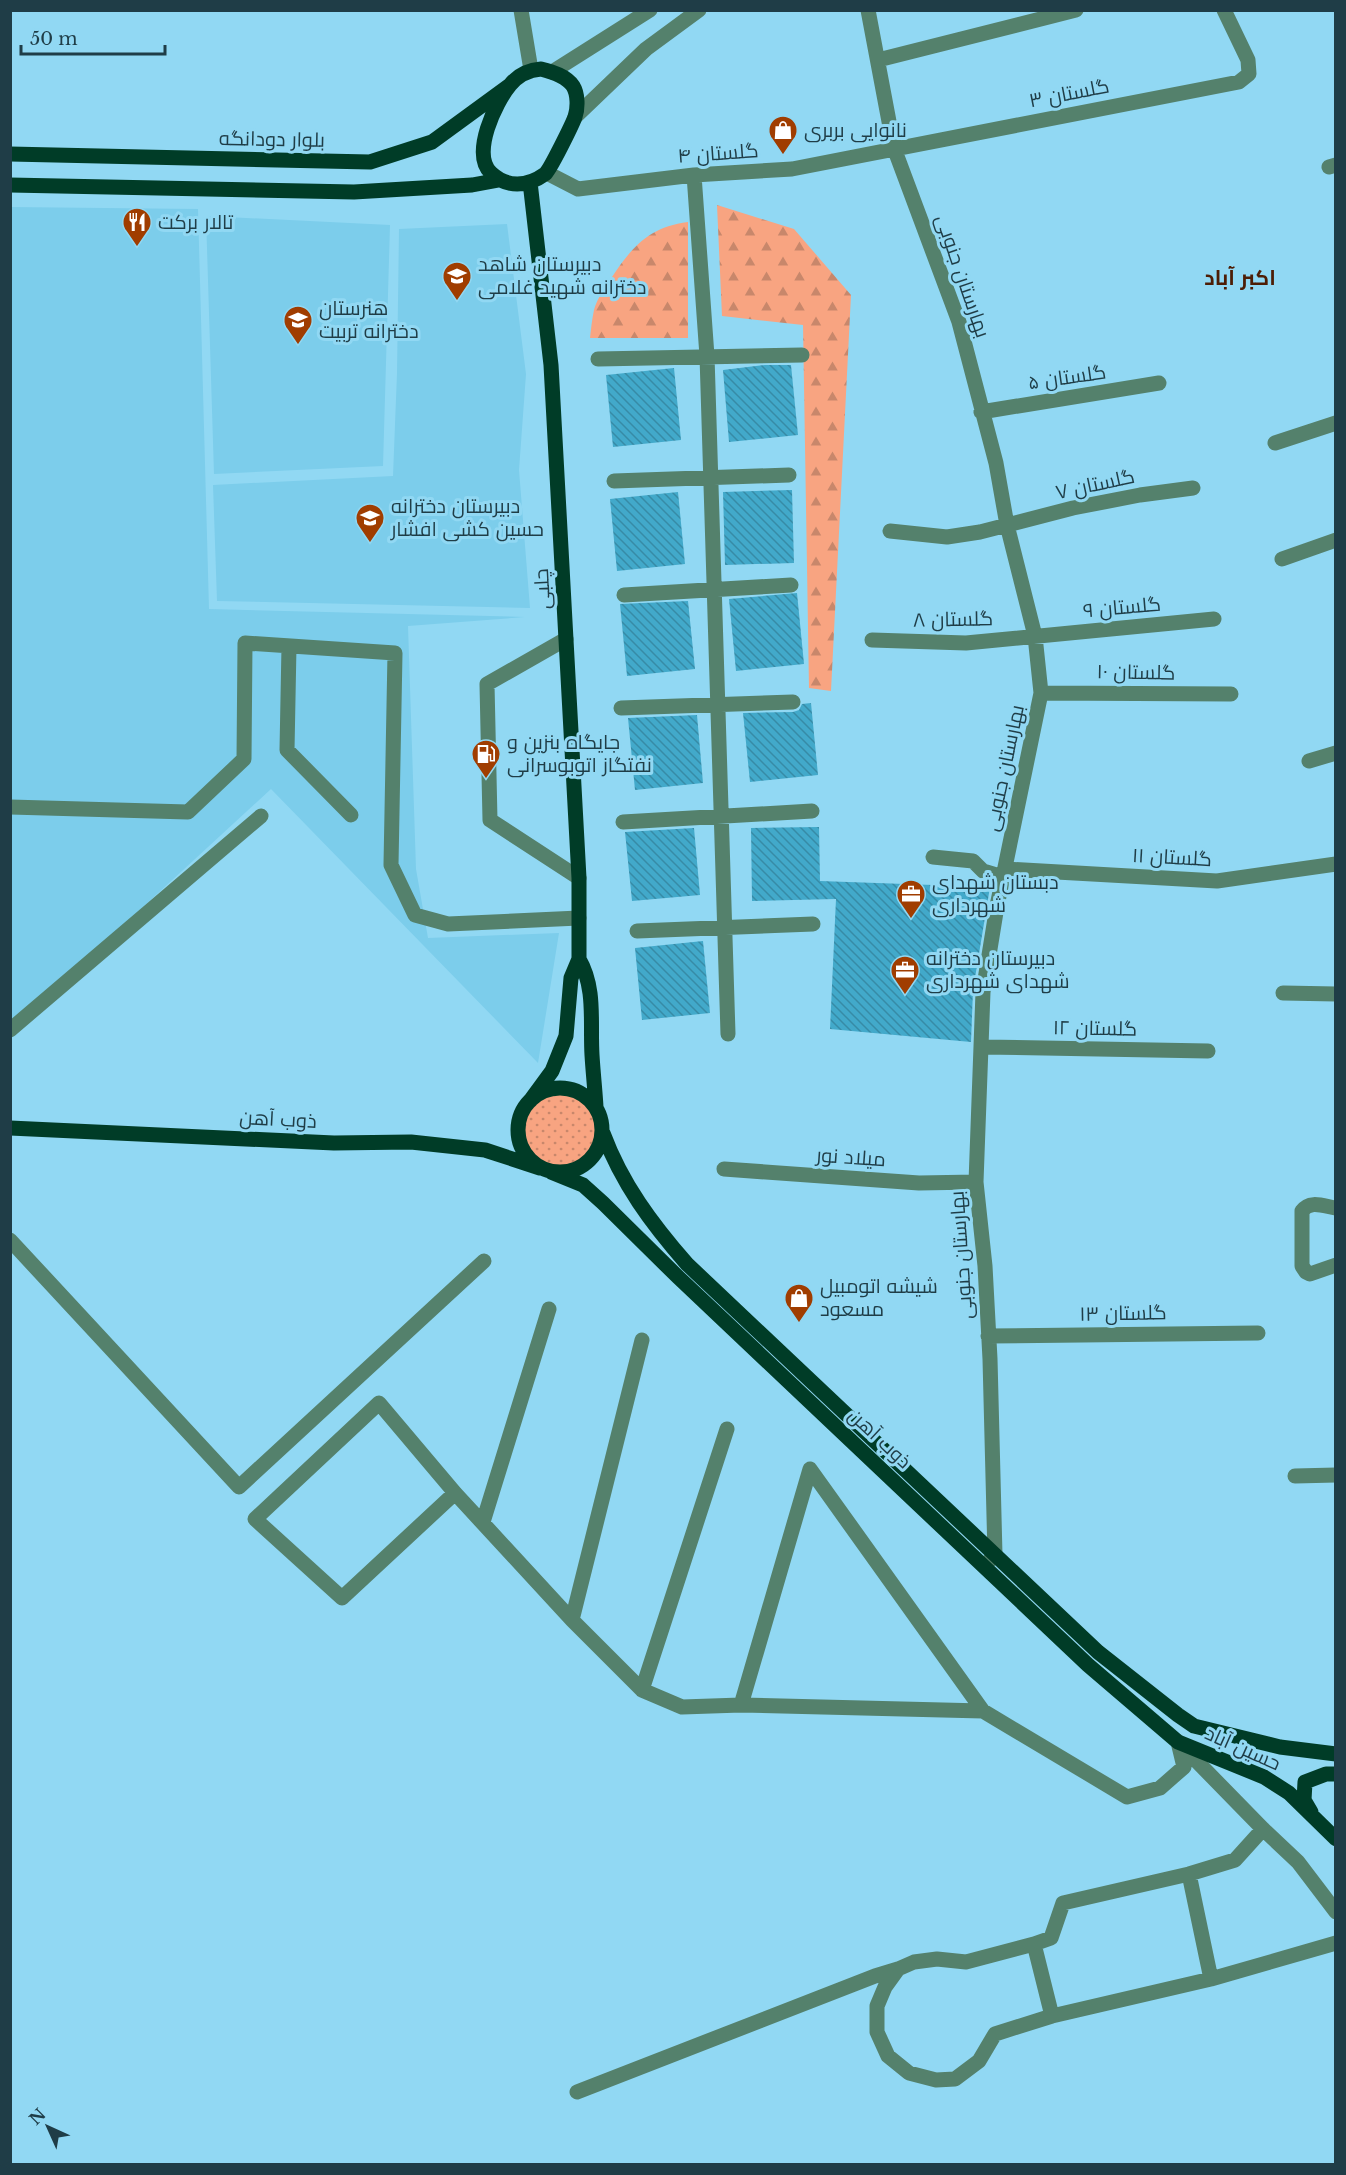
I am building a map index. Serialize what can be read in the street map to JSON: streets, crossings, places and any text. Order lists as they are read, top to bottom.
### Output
{
  "streets": {
    "main road": [
      "بلوار دودانگه",
      "چلبی",
      "ذوب آهن",
      "حسین آباد"
    ],
    "street": [
      "گلستان ۳",
      "گلستان ۴",
      "بهارستان جنوبی",
      "گلستان ۵",
      "گلستان ۷",
      "گلستان ۹",
      "گلستان ۸",
      "گلستان ۱۰",
      "گلستان ۱۱",
      "گلستان ۱۲",
      "میلاد نور",
      "گلستان ۱۳"
    ]
  },
  "crossings": [
    ["گلستان ۳", "گلستان ۴"],
    ["گلستان ۳", "بهارستان جنوبی"],
    ["بلوار دودانگه", "گلستان ۴"],
    ["بلوار دودانگه", "چلبی"],
    ["گلستان ۴", "بهارستان جنوبی"],
    ["گلستان ۴", "چلبی"],
    ["بهارستان جنوبی", "گلستان ۵"],
    ["بهارستان جنوبی", "گلستان ۷"],
    ["بهارستان جنوبی", "گلستان ۹"],
    ["بهارستان جنوبی", "گلستان ۸"],
    ["بهارستان جنوبی", "گلستان ۱۰"],
    ["بهارستان جنوبی", "گلستان ۱۱"],
    ["بهارستان جنوبی", "گلستان ۱۲"],
    ["بهارستان جنوبی", "ذوب آهن"],
    ["بهارستان جنوبی", "میلاد نور"],
    ["بهارستان جنوبی", "گلستان ۱۳"],
    ["گلستان ۹", "گلستان ۸"],
    ["ذوب آهن", "حسین آباد"]
  ],
  "districts": ["اکبر آباد"],
  "places": {
    "shop": ["نانوایی بربری", "شیشه اتومبیل مسعود"],
    "restaurant": ["تالار برکت"],
    "school or university": ["دبیرستان شاهد دخترانه شهید غلامی", "هنرستان دخترانه تربیت", "دبیرستان دخترانه حسین کشی افشار"],
    "fuel station": ["جایگاه بنزین و نفتگاز اتوبوسرانی"],
    "office": ["دبستان شهدای شهرداری", "دبیرستان دخترانه شهدای شهرداری"]
  },
  "scale_bar": "50 m",
  "north": "top left"
}
